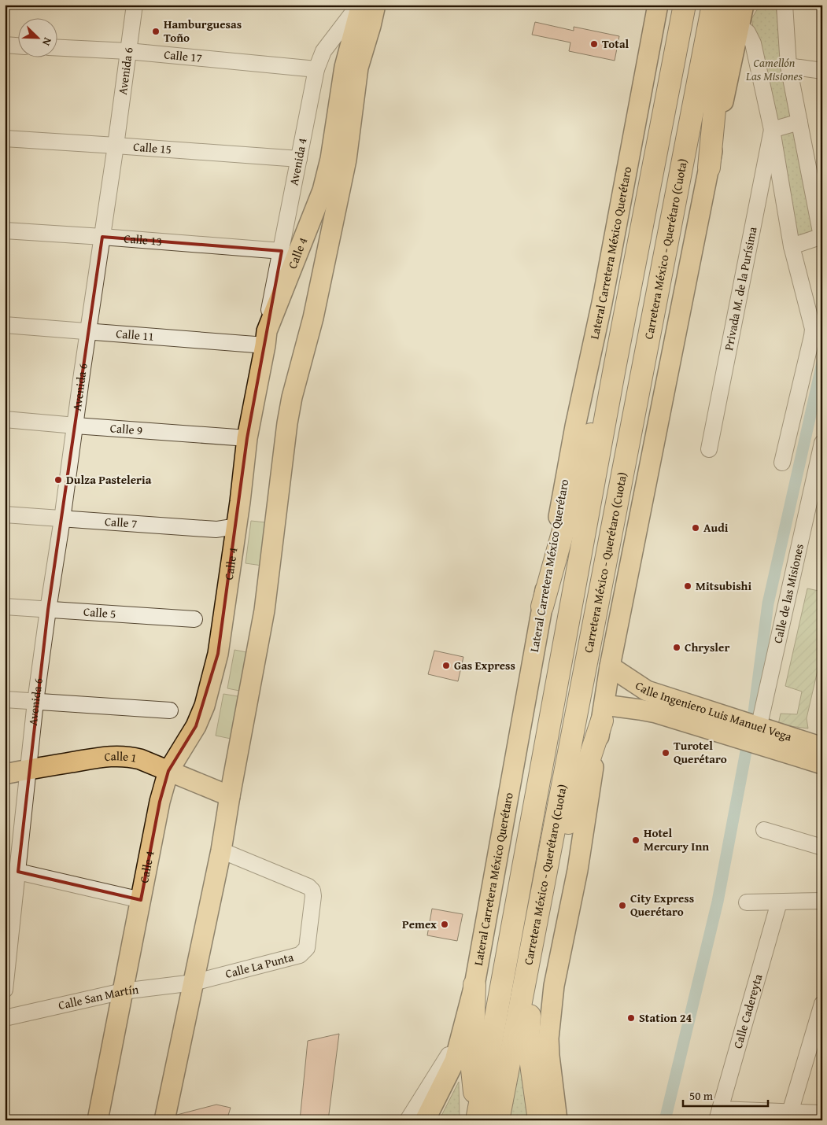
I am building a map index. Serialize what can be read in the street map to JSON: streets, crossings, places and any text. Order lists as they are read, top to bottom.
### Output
{
  "streets": {
    "highway": ["Carretera México - Querétaro (Cuota)"],
    "main road": [
      "Lateral Carretera México Querétaro",
      "Calle 4",
      "Calle Ingeniero Luis Manuel Vega",
      "Calle 1"
    ],
    "street": [
      "Calle 17",
      "Avenida 6",
      "Calle 15",
      "Avenida 4",
      "Calle 13",
      "Privada M. de la Purísima",
      "Calle 11",
      "Calle 9",
      "Calle 7",
      "Calle de las Misiones",
      "Calle 5",
      "Calle La Punta",
      "Calle San Martín",
      "Calle Cadereyta"
    ]
  },
  "crossings": [
    ["Calle 17", "Avenida 6"],
    ["Calle 17", "Avenida 4"],
    ["Avenida 6", "Calle 15"],
    ["Avenida 6", "Calle 13"],
    ["Avenida 6", "Calle 11"],
    ["Avenida 6", "Calle 9"],
    ["Avenida 6", "Calle 7"],
    ["Avenida 6", "Calle 5"],
    ["Avenida 6", "Calle 1"],
    ["Calle 15", "Avenida 4"],
    ["Avenida 4", "Calle 13"],
    ["Avenida 4", "Calle 4"],
    ["Avenida 4", "Calle 11"],
    ["Calle 4", "Calle 11"],
    ["Calle 4", "Calle 9"],
    ["Calle 4", "Calle 7"],
    ["Calle 4", "Calle 1"],
    ["Calle 4", "Calle San Martín"],
    ["Calle de las Misiones", "Calle Ingeniero Luis Manuel Vega"],
    ["Calle La Punta", "Calle San Martín"]
  ],
  "parks": ["Camellón Las Misiones"],
  "places": [
    "Hamburguesas Toño",
    "Total",
    "Dulza Pasteleria",
    "Audi",
    "Mitsubishi",
    "Chrysler",
    "Gas Express",
    "Turotel Querétaro",
    "Hotel Mercury Inn",
    "City Express Querétaro",
    "Pemex",
    "Station 24"
  ],
  "scale_bar": "50 m",
  "north": "bottom right"
}
